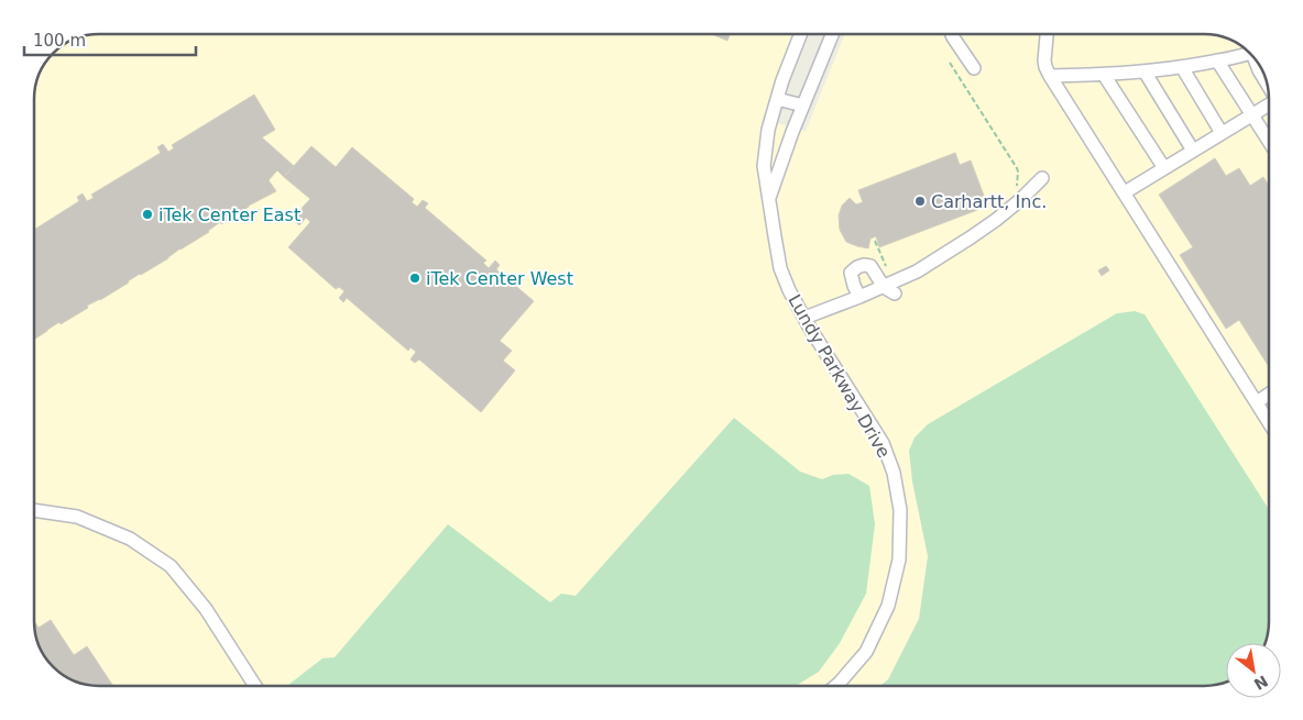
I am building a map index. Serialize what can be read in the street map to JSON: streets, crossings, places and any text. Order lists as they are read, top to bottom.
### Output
{
  "streets": {
    "street": ["Lundy Parkway Drive"]
  },
  "places": ["Carhartt, Inc.", "iTek Center East", "iTek Center West"],
  "scale_bar": "100 m",
  "north": "bottom right"
}
